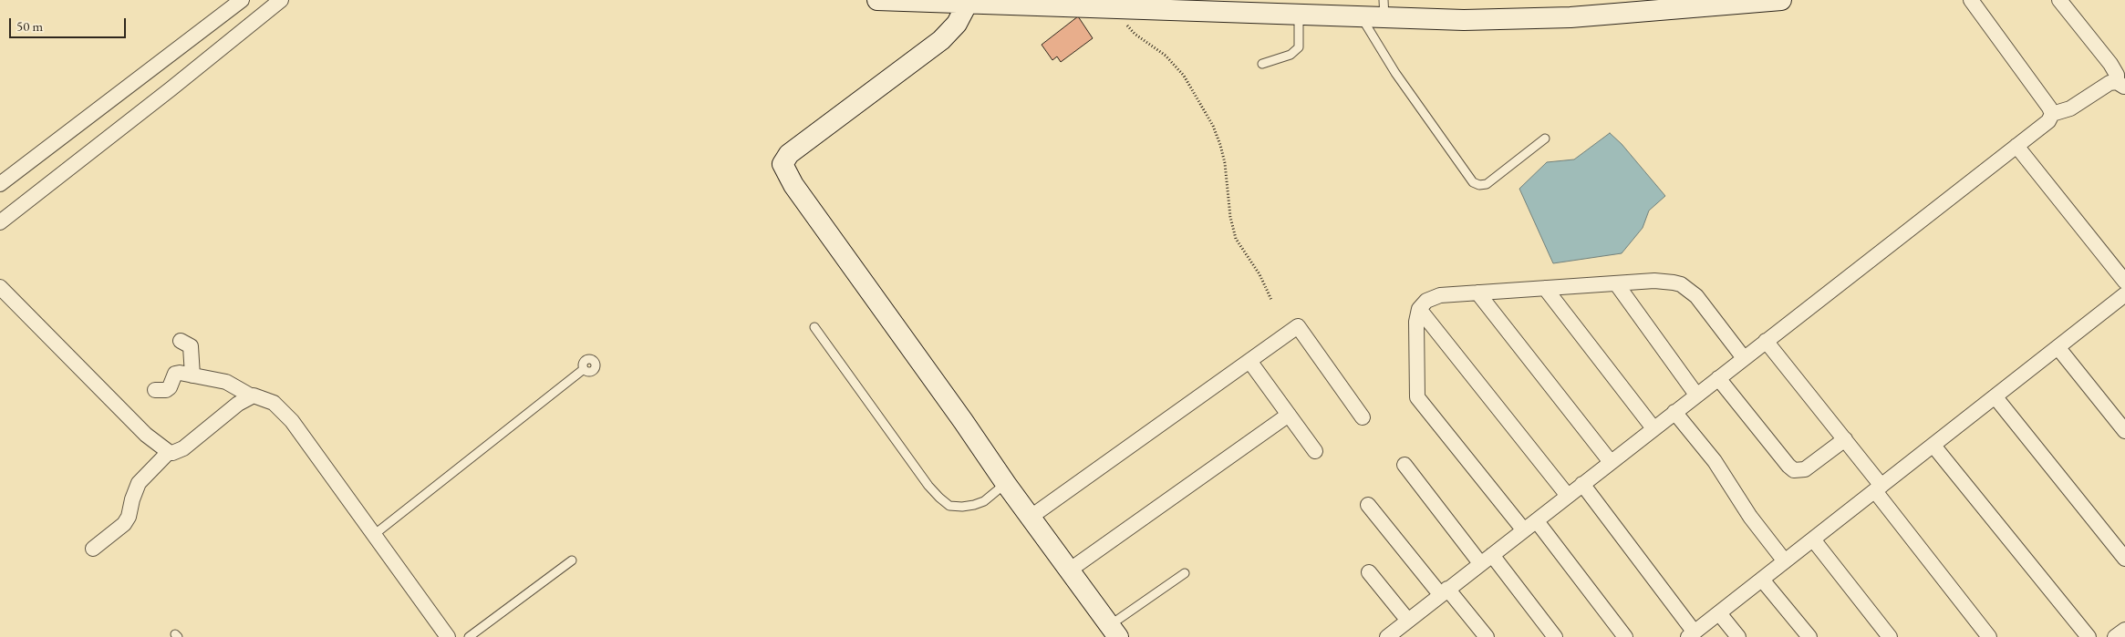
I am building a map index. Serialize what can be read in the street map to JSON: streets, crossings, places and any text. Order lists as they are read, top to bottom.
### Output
{
  "scale_bar": "50 m"
}
